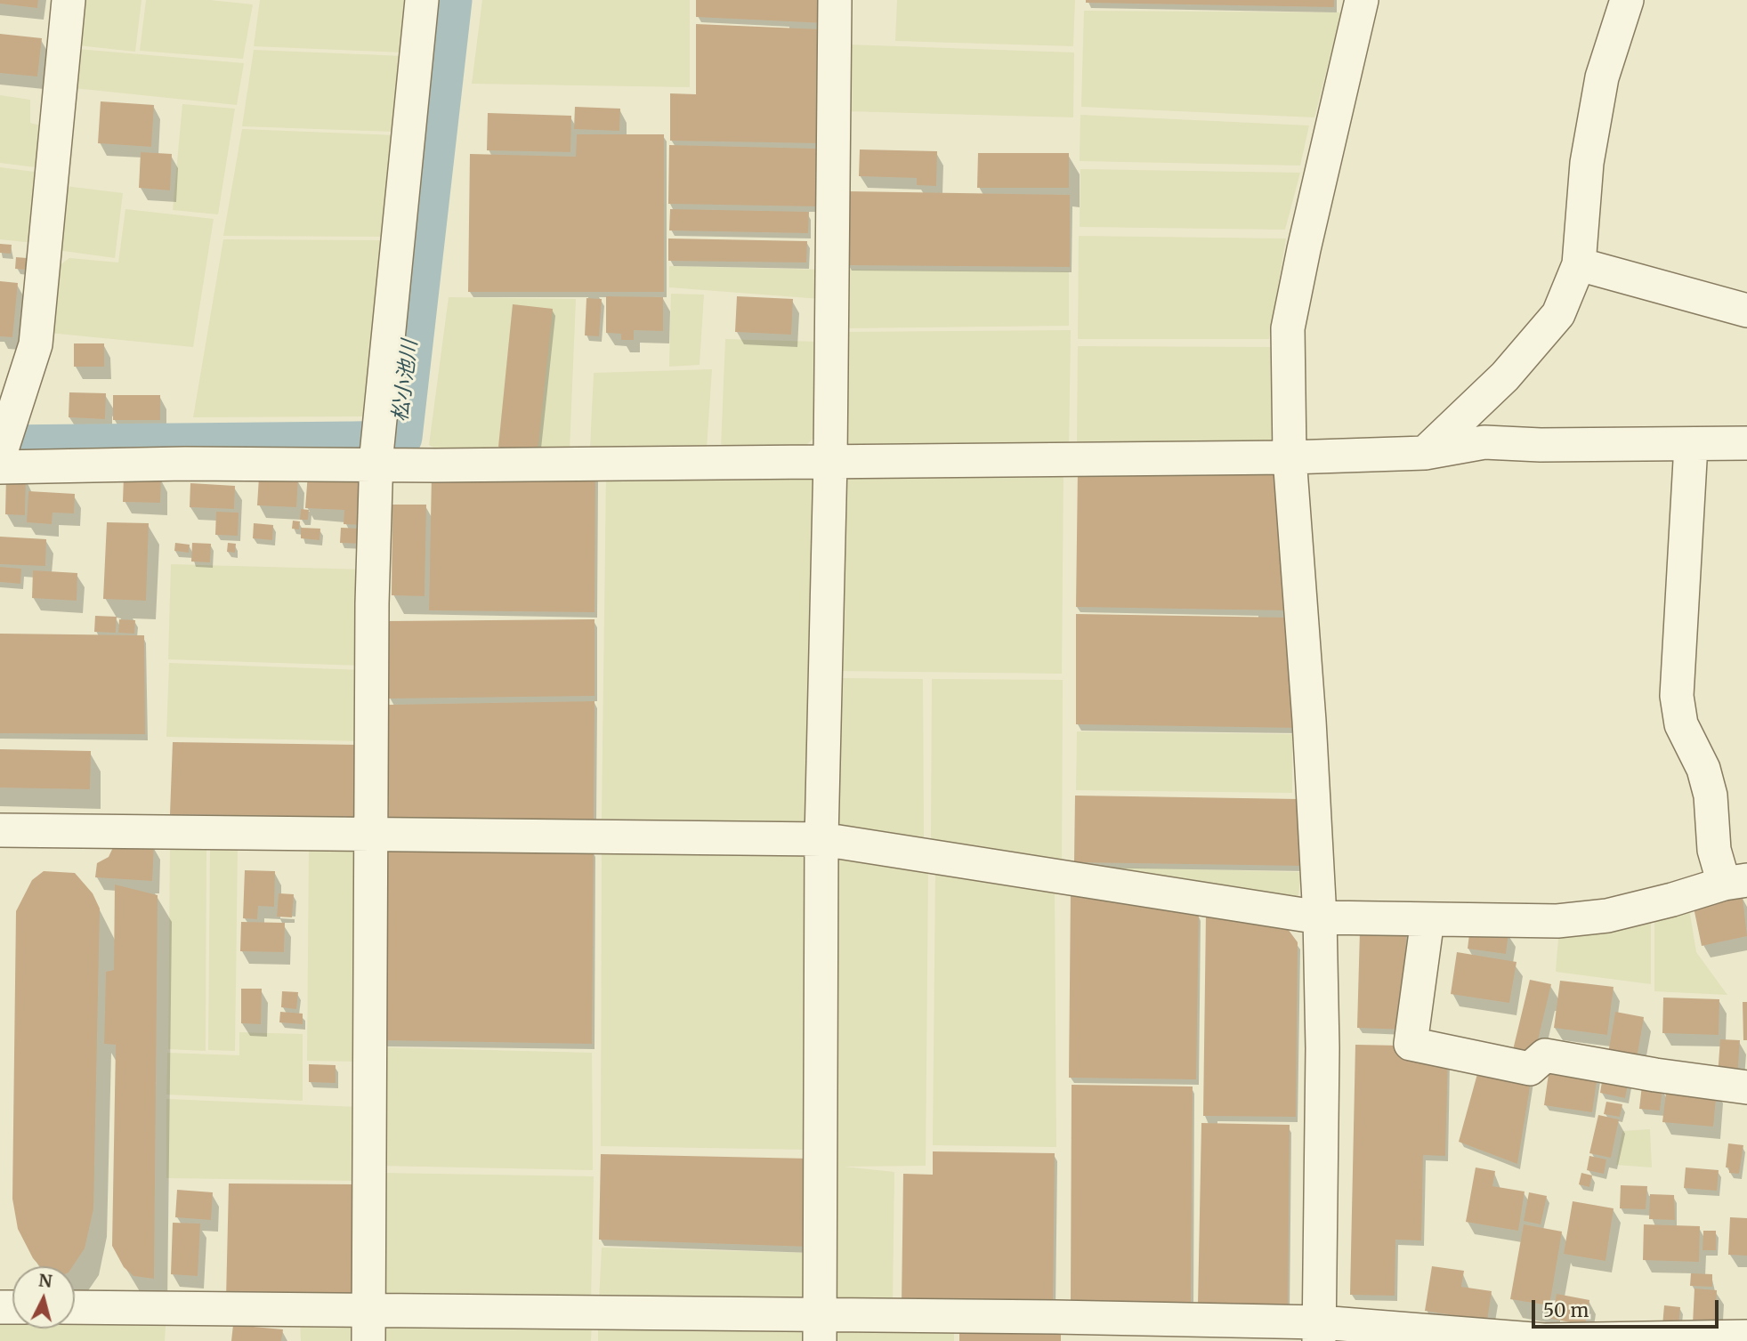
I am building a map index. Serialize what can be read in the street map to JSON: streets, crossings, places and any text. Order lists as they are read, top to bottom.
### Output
{
  "water": ["松小池川"],
  "scale_bar": "50 m",
  "north": "top"
}
